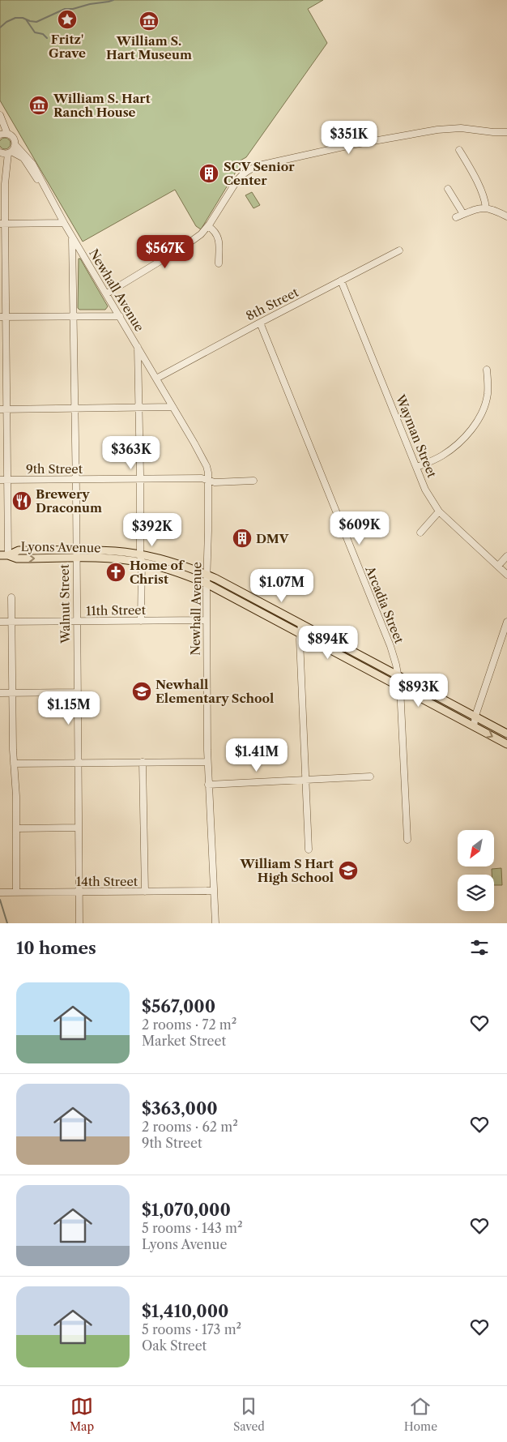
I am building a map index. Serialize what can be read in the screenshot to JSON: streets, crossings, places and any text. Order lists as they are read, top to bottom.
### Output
{
  "streets": {
    "main road": ["Lyons Avenue"],
    "street": [
      "Newhall Avenue",
      "8th Street",
      "Wayman Street",
      "9th Street",
      "Walnut Street",
      "Arcadia Street",
      "11th Street",
      "14th Street"
    ]
  },
  "crossings": [
    ["Newhall Avenue", "8th Street"],
    ["Newhall Avenue", "9th Street"],
    ["Newhall Avenue", "Lyons Avenue"],
    ["Newhall Avenue", "Walnut Street"],
    ["Newhall Avenue", "11th Street"],
    ["Newhall Avenue", "14th Street"],
    ["8th Street", "Wayman Street"],
    ["8th Street", "Arcadia Street"],
    ["9th Street", "Walnut Street"],
    ["Lyons Avenue", "Walnut Street"],
    ["Lyons Avenue", "Arcadia Street"],
    ["Walnut Street", "11th Street"],
    ["Walnut Street", "14th Street"]
  ],
  "places": {
    "place": ["Fritz' Grave"],
    "museum": ["William S. Hart Museum", "William S. Hart Ranch House"],
    "building": ["SCV Senior Center", "DMV"],
    "restaurant": ["Brewery Draconum"],
    "church": ["Home of Christ"],
    "school or university": ["Newhall Elementary School", "William S Hart High School"]
  },
  "north": "bottom left",
  "page": {
    "price": [
      "$351K",
      "$567K",
      "$363K",
      "$609K",
      "$392K",
      "$1.07M",
      "$894K",
      "$893K",
      "$1.15M",
      "$1.41M"
    ],
    "heading": "10 homes",
    "list": [
      {
        "name": "$567,000",
        "note": "2 rooms · 72 m² · Market Street"
      },
      {
        "name": "$363,000",
        "note": "2 rooms · 62 m² · 9th Street"
      },
      {
        "name": "$1,070,000",
        "note": "5 rooms · 143 m² · Lyons Avenue"
      },
      {
        "name": "$1,410,000",
        "note": "5 rooms · 173 m² · Oak Street"
      }
    ],
    "tabs": ["Map", "Saved", "Home"]
  }
}
